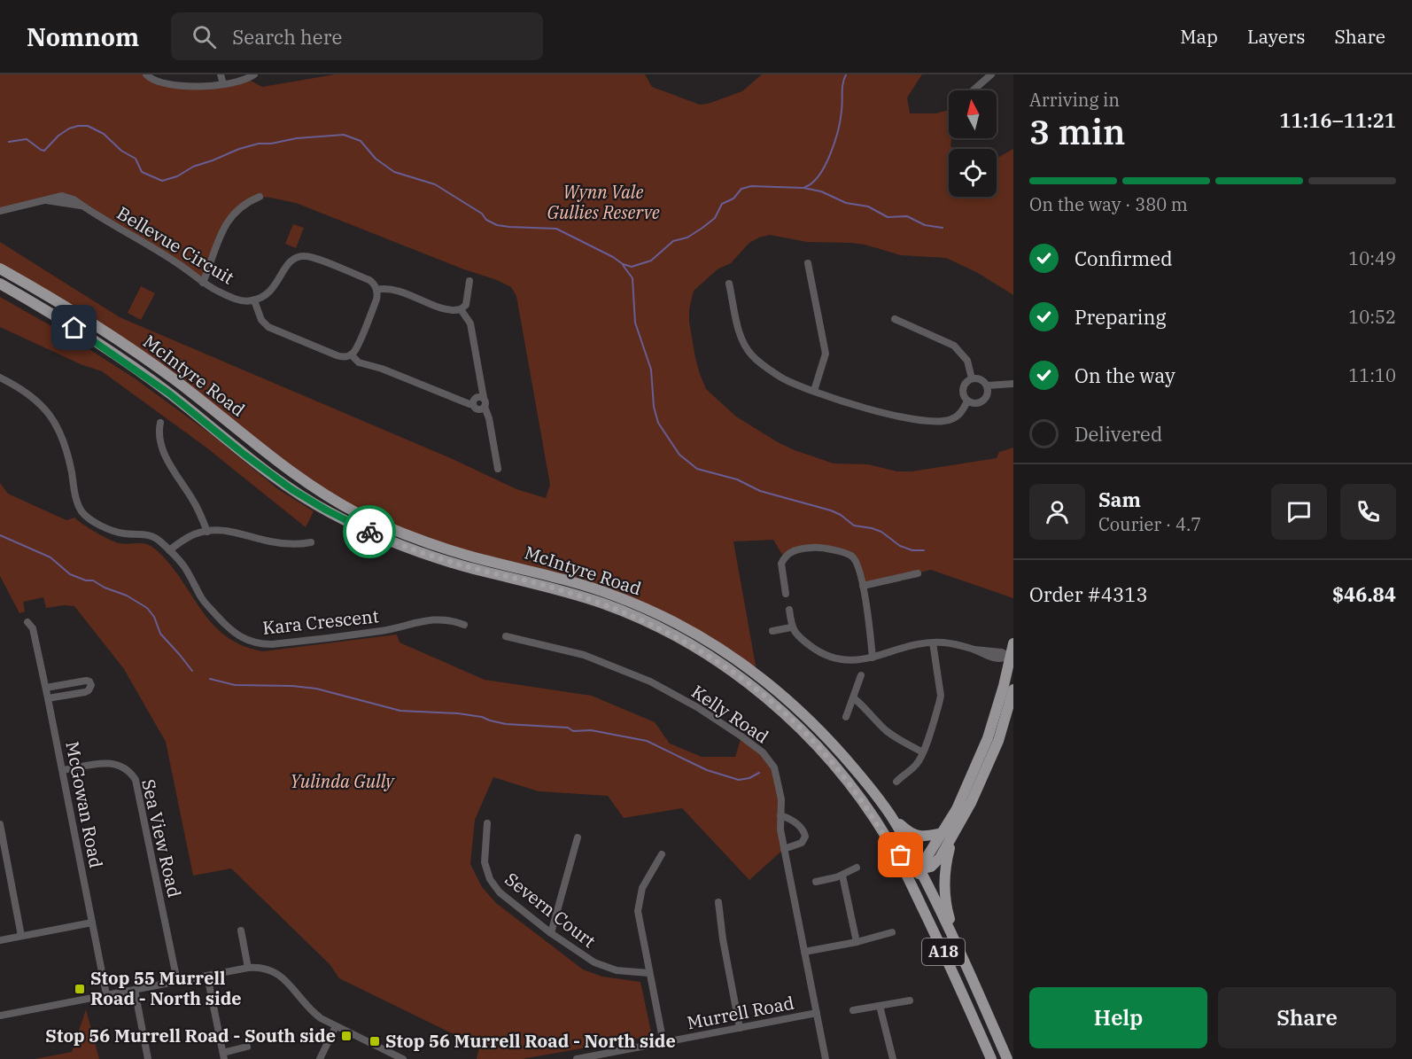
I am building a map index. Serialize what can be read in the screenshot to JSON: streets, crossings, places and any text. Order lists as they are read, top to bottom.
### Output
{
  "streets": {
    "main road": ["McIntyre Road", "A18"],
    "street": [
      "Bellevue Circuit",
      "Kara Crescent",
      "Kelly Road",
      "McGowan Road",
      "Sea View Road",
      "Severn Court",
      "Murrell Road"
    ]
  },
  "crossings": [
    ["Kelly Road", "Murrell Road"],
    ["McGowan Road", "Sea View Road"]
  ],
  "parks": ["Wynn Vale Gullies Reserve", "Yulinda Gully"],
  "places": {
    "transit": ["Stop 55 Murrell Road - North side", "Stop 56 Murrell Road - South side", "Stop 56 Murrell Road - North side"]
  },
  "north": "top",
  "page": {
    "header": "Nomnom",
    "search": "Search here",
    "nav": ["Map", "Layers", "Share"],
    "heading": ["3 min", "Arriving in", "11:16–11:21"],
    "panel": [
      "Sam",
      "Courier · 4.7",
      "Order #4313",
      "$46.84"
    ],
    "bar": "On the way · 380 m",
    "list": [
      ["Confirmed", "10:49"],
      ["Preparing", "10:52"],
      ["On the way", "11:10"],
      "Delivered"
    ],
    "buttons": ["Help", "Share"]
  }
}
